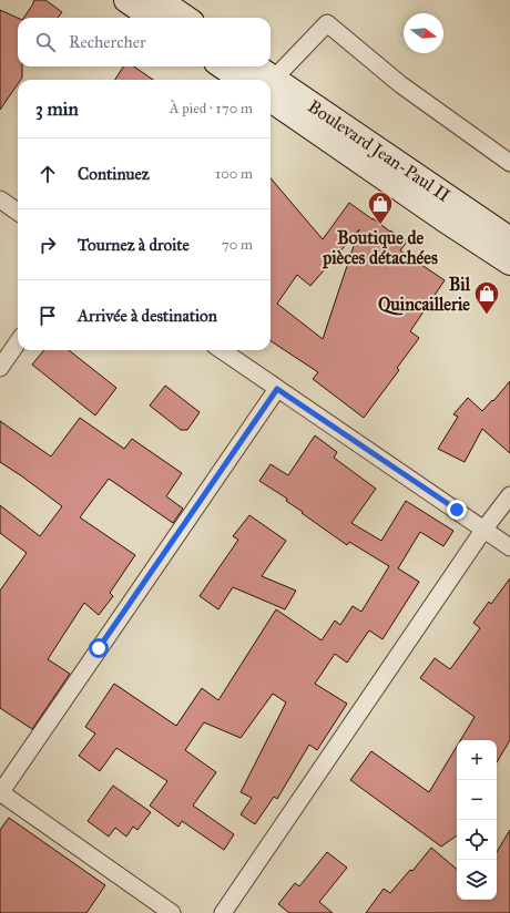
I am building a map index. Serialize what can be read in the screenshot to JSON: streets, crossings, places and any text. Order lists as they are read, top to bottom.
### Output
{
  "streets": {
    "main road": ["Boulevard Jean-Paul II"]
  },
  "places": {
    "shop": ["Boutique de pièces détachées", "Bil Quincaillerie"]
  },
  "north": "right",
  "page": {
    "search": "Rechercher",
    "heading": ["3 min", "À pied · 170 m"],
    "list": [
      ["Continuez", "100 m"],
      ["Tournez à droite", "70 m"],
      "Arrivée à destination"
    ],
    "map_buttons": ["+", "−"]
  }
}
